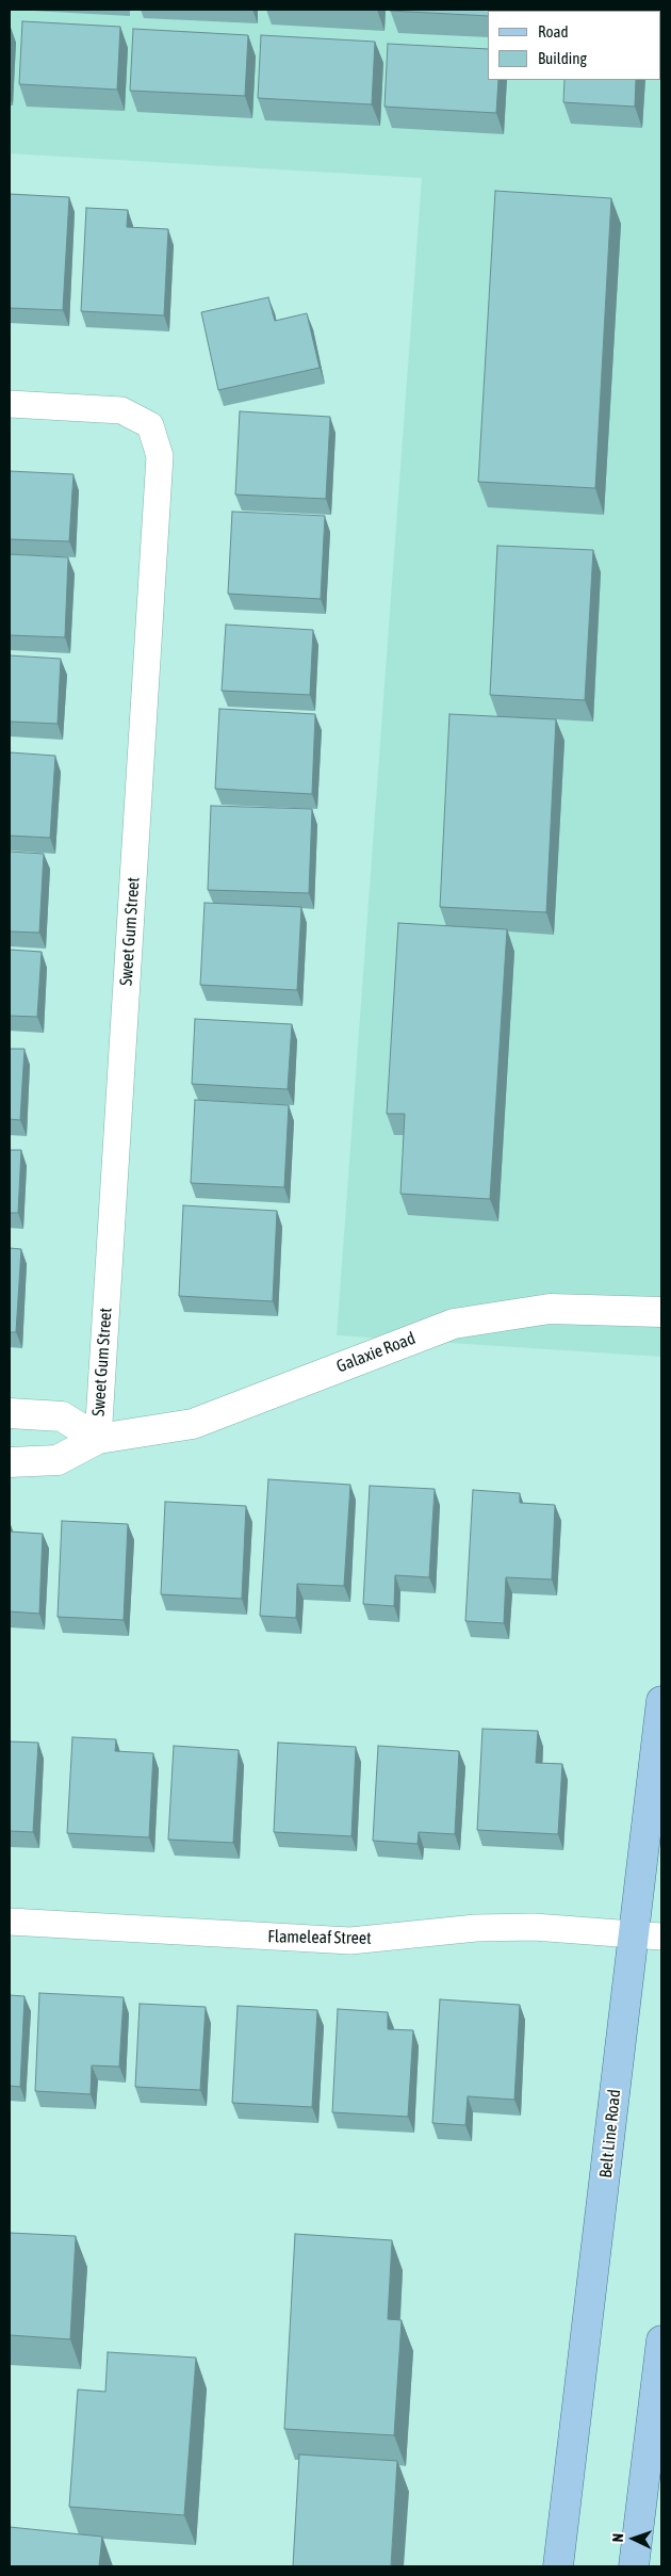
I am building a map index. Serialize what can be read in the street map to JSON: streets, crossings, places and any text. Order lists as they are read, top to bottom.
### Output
{
  "streets": {
    "main road": ["Belt Line Road"],
    "street": ["Sweet Gum Street", "Galaxie Road", "Flameleaf Street"]
  },
  "crossings": [
    ["Sweet Gum Street", "Galaxie Road"],
    ["Flameleaf Street", "Belt Line Road"]
  ],
  "legend": ["Road", "Building"],
  "north": "left"
}
